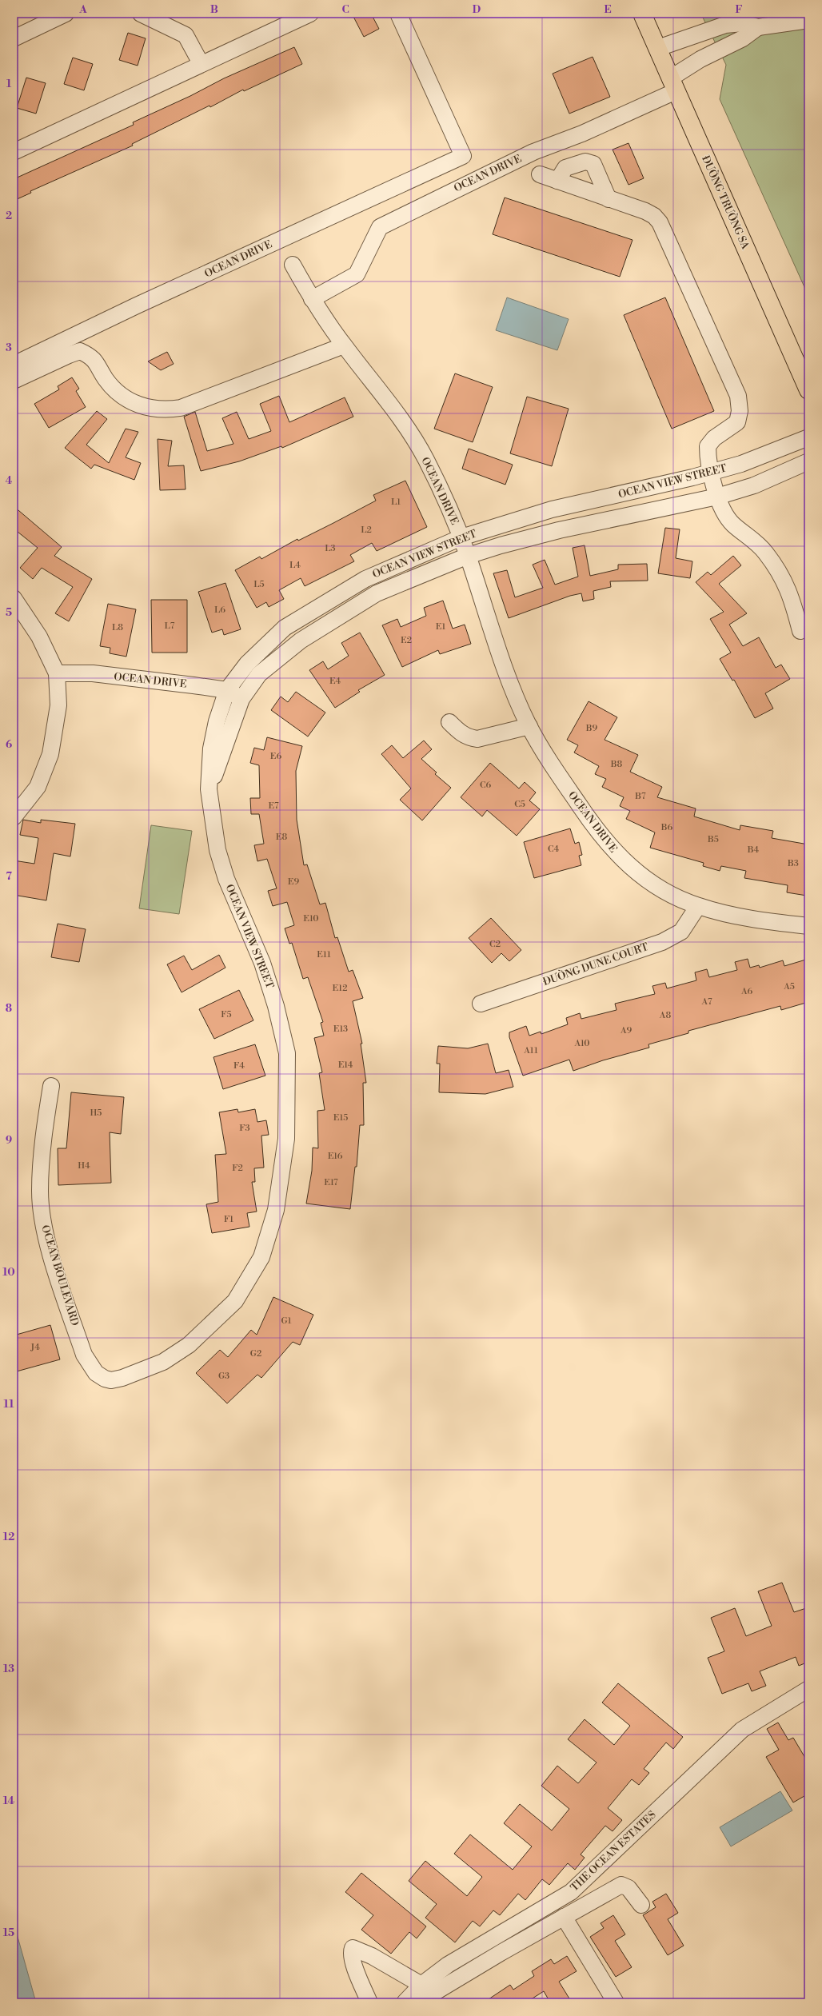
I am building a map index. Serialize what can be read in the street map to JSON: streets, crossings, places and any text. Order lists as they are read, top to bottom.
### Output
{
  "streets": {
    "main road": ["ĐƯỜNG TRƯỜNG SA"],
    "street": [
      "OCEAN DRIVE",
      "OCEAN VIEW STREET",
      "ĐƯỜNG DUNE COURT",
      "OCEAN BOULEVARD",
      "THE OCEAN ESTATES"
    ]
  },
  "crossings": [
    ["OCEAN DRIVE", "ĐƯỜNG TRƯỜNG SA"],
    ["OCEAN DRIVE", "OCEAN VIEW STREET"],
    ["OCEAN DRIVE", "ĐƯỜNG DUNE COURT"],
    ["OCEAN VIEW STREET", "OCEAN BOULEVARD"]
  ],
  "house_numbers": [
    "L1",
    "L2",
    "L3",
    "L4",
    "L5",
    "L6",
    "L7",
    "E1",
    "L8",
    "E2",
    "E4",
    "B9",
    "E6",
    "B8",
    "C6",
    "B7",
    "C5",
    "E7",
    "B6",
    "E8",
    "B5",
    "C4",
    "B4",
    "B3",
    "E9",
    "E10",
    "C2",
    "E11",
    "A5",
    "E12",
    "A6",
    "A7",
    "F5",
    "A8",
    "E13",
    "A9",
    "A10",
    "A11",
    "E14",
    "F4",
    "H5",
    "E15",
    "F3",
    "E16",
    "H4",
    "F2",
    "E17",
    "F1",
    "G1",
    "J4",
    "G2",
    "G3"
  ],
  "grid": {
    "columns": [
      "A",
      "B",
      "C",
      "D",
      "E",
      "F"
    ],
    "rows": [
      "1",
      "2",
      "3",
      "4",
      "5",
      "6",
      "7",
      "8",
      "9",
      "10",
      "11",
      "12",
      "13",
      "14",
      "15"
    ]
  }
}
